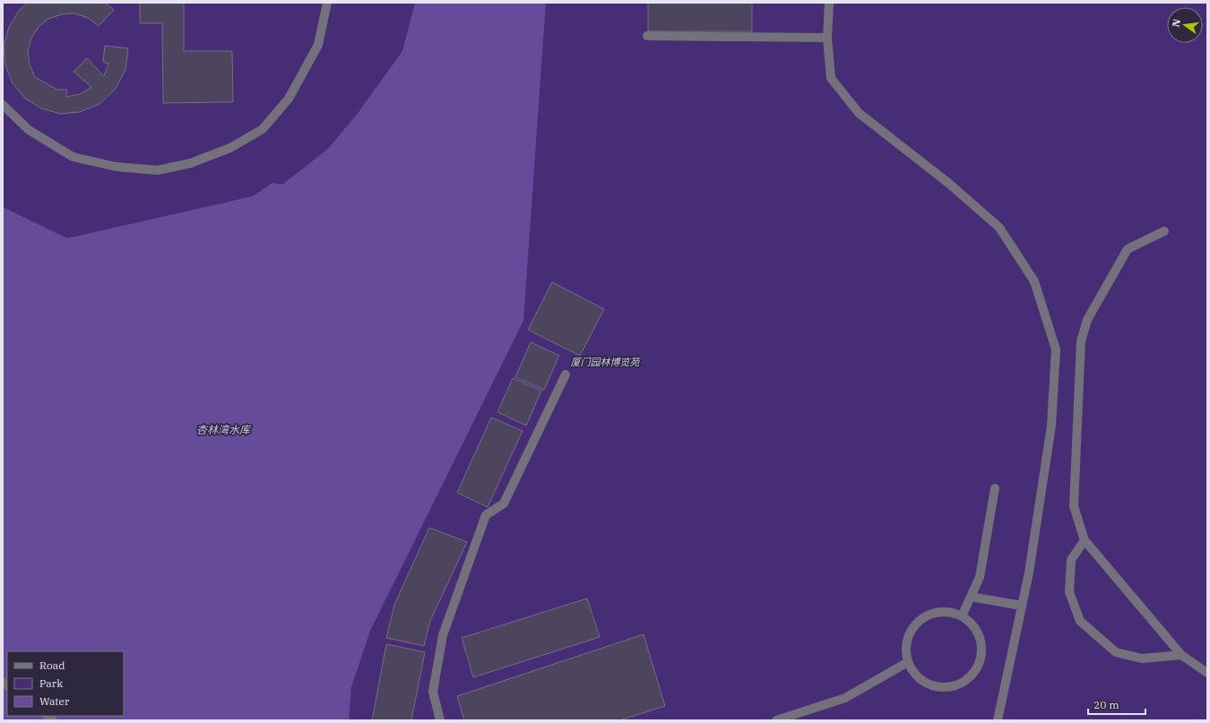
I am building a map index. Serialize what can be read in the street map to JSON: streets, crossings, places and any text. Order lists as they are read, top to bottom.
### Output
{
  "water": ["杏林湾水库"],
  "parks": ["厦门园林博览苑"],
  "legend": ["Road", "Park", "Water"],
  "scale_bar": "20 m",
  "north": "left"
}
